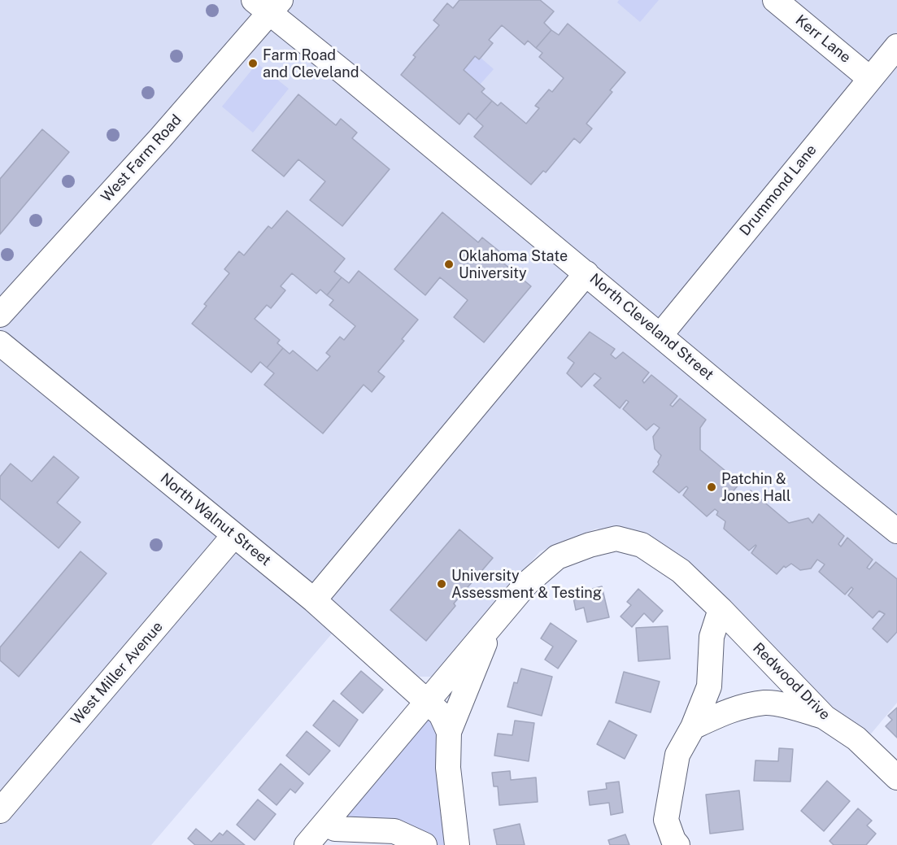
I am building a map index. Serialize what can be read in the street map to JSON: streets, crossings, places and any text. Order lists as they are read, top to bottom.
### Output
{
  "streets": {
    "street": [
      "Kerr Lane",
      "West Farm Road",
      "Drummond Lane",
      "North Cleveland Street",
      "North Walnut Street",
      "West Miller Avenue",
      "Redwood Drive"
    ]
  },
  "crossings": [
    ["Kerr Lane", "Drummond Lane"],
    ["West Farm Road", "North Cleveland Street"],
    ["Drummond Lane", "North Cleveland Street"],
    ["North Walnut Street", "West Miller Avenue"],
    ["North Walnut Street", "Redwood Drive"]
  ],
  "places": [
    "Farm Road and Cleveland",
    "Oklahoma State University",
    "Patchin & Jones Hall",
    "University Assessment & Testing"
  ]
}
